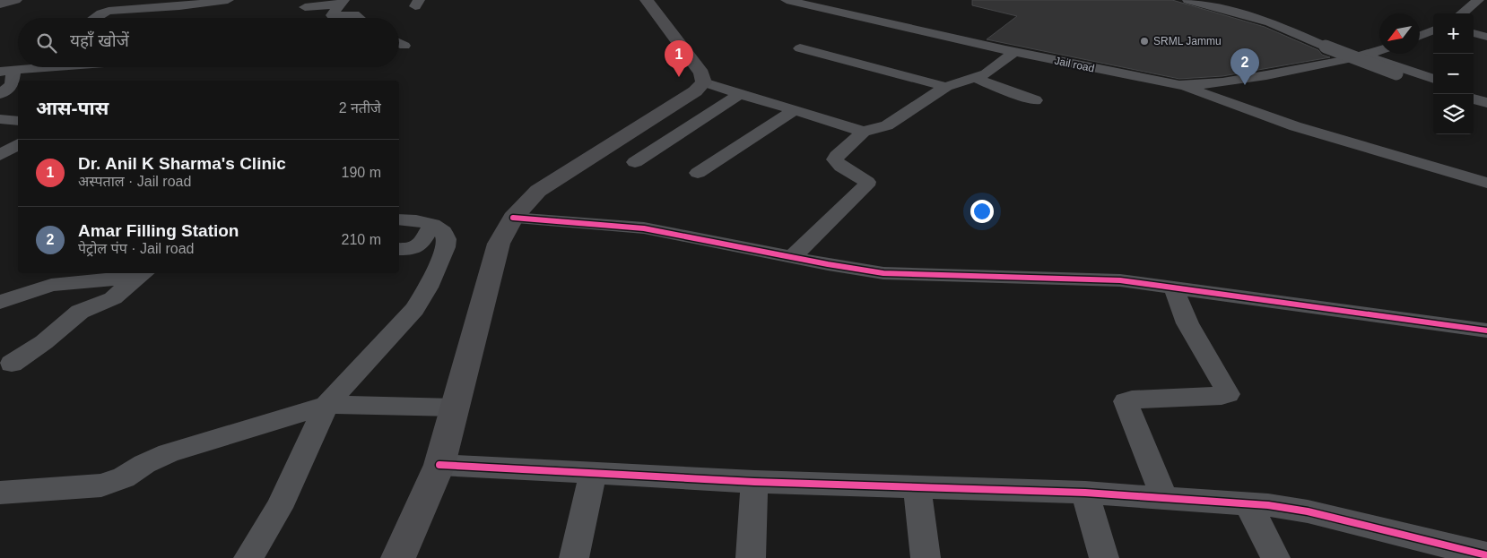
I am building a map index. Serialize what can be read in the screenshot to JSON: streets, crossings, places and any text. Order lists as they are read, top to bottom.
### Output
{
  "streets": {
    "street": ["Jail road"]
  },
  "places": ["SRML Jammu"],
  "north": "bottom left",
  "page": {
    "map_buttons": ["+", "−"],
    "search": "यहाँ खोजें",
    "pins": ["1", "2"],
    "heading": ["आस-पास", "2 नतीजे"],
    "list": [
      {
        "mark": "1",
        "name": "Dr. Anil K Sharma's Clinic",
        "note": "अस्पताल · Jail road",
        "value": "190 m"
      },
      {
        "mark": "2",
        "name": "Amar Filling Station",
        "note": "पेट्रोल पंप · Jail road",
        "value": "210 m"
      }
    ]
  }
}
